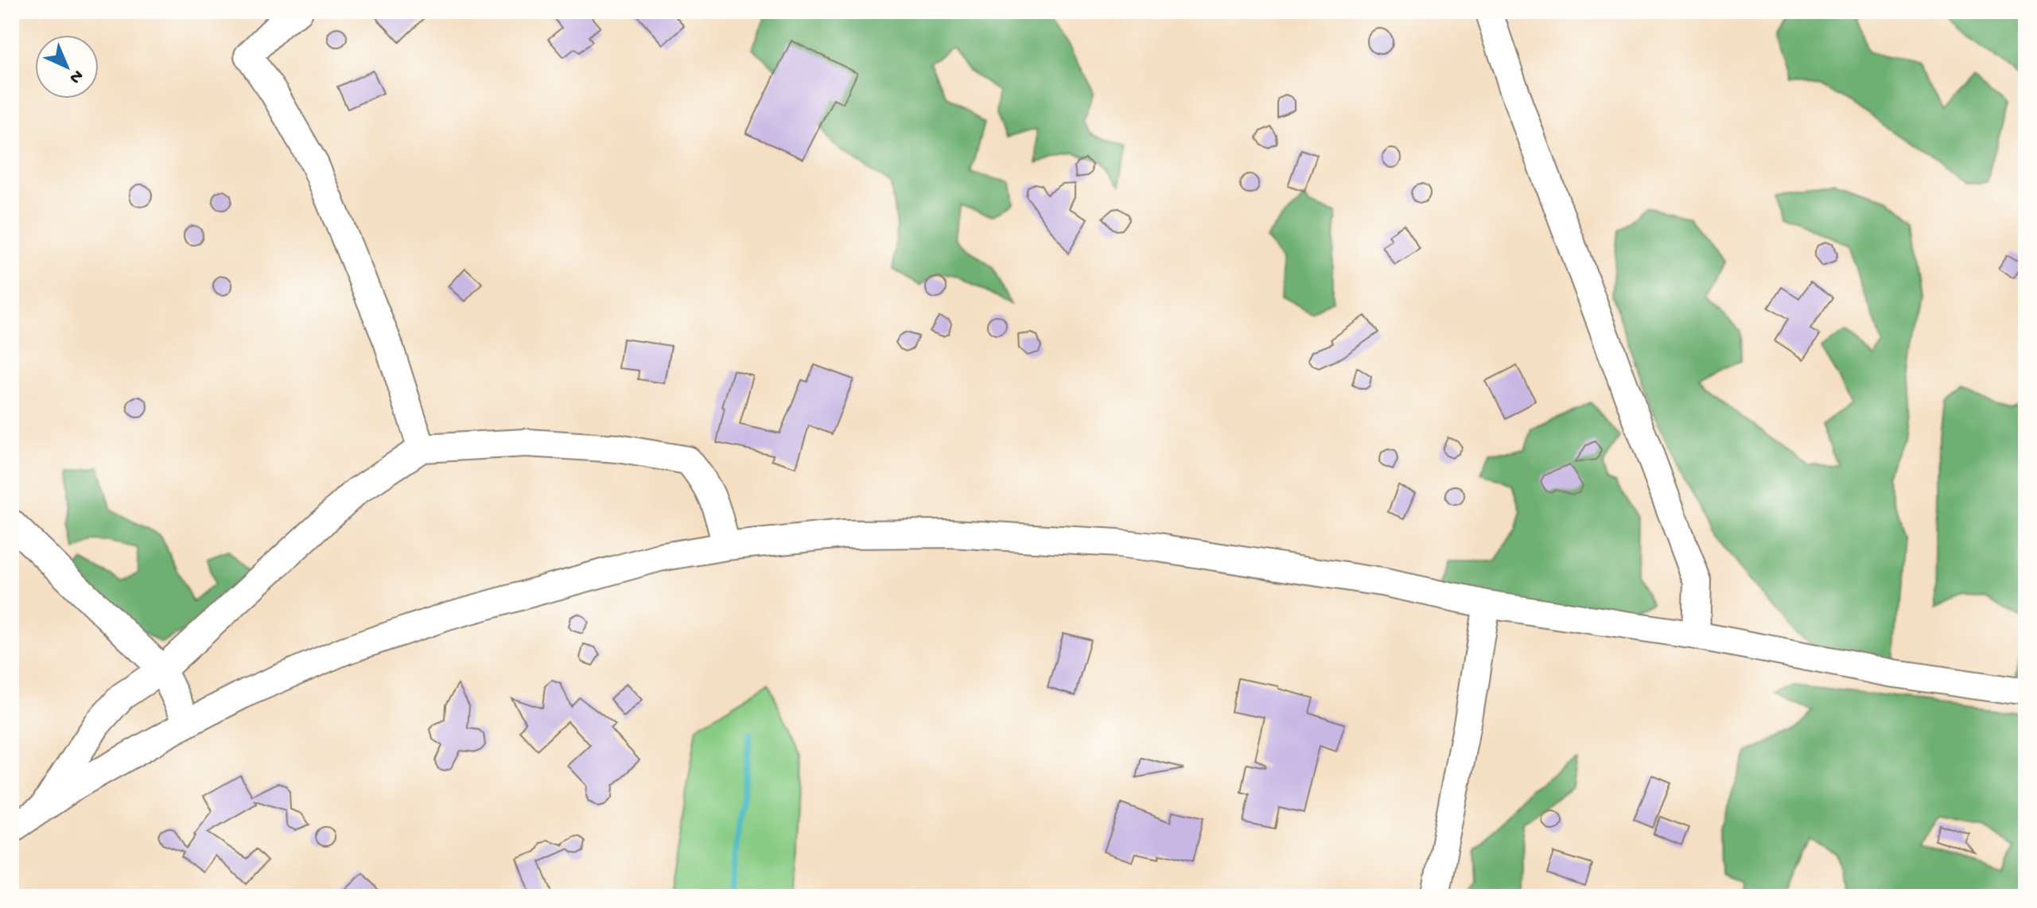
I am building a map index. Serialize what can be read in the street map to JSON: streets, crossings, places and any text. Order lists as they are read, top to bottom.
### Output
{
  "north": "bottom right"
}
